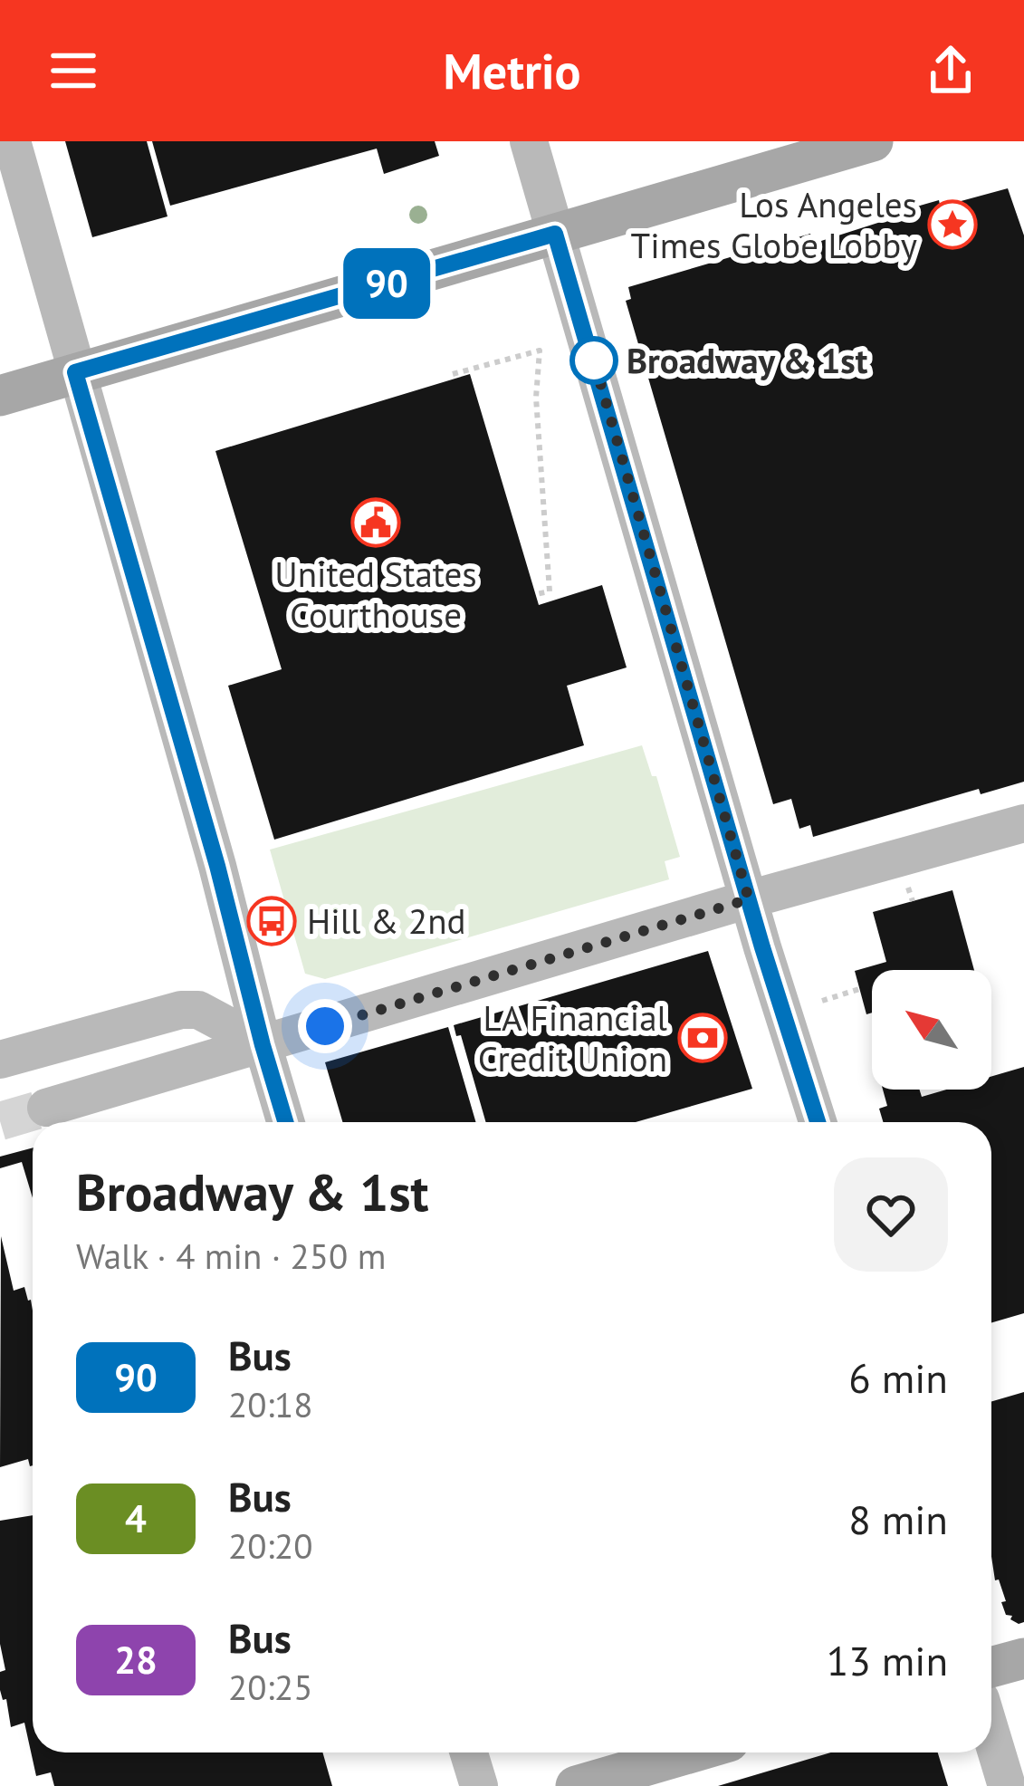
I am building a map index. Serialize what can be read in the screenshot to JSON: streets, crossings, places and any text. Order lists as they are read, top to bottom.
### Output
{
  "places": {
    "place": ["Los Angeles Times Globe Lobby"],
    "other": ["Broadway & 1st"],
    "public building": ["United States Courthouse"],
    "bus stop": ["Hill & 2nd"],
    "bank": ["LA Financial Credit Union"]
  },
  "lines": ["bus line 90"],
  "north": "top left",
  "page": {
    "header": "Metrio",
    "on_map": "90",
    "heading": ["Broadway & 1st", "Walk · 4 min · 250 m"],
    "list": [
      {
        "mark": "90",
        "name": "Bus",
        "note": "20:18",
        "value": "6 min"
      },
      {
        "mark": "4",
        "name": "Bus",
        "note": "20:20",
        "value": "8 min"
      },
      {
        "mark": "28",
        "name": "Bus",
        "note": "20:25",
        "value": "13 min"
      }
    ]
  }
}
